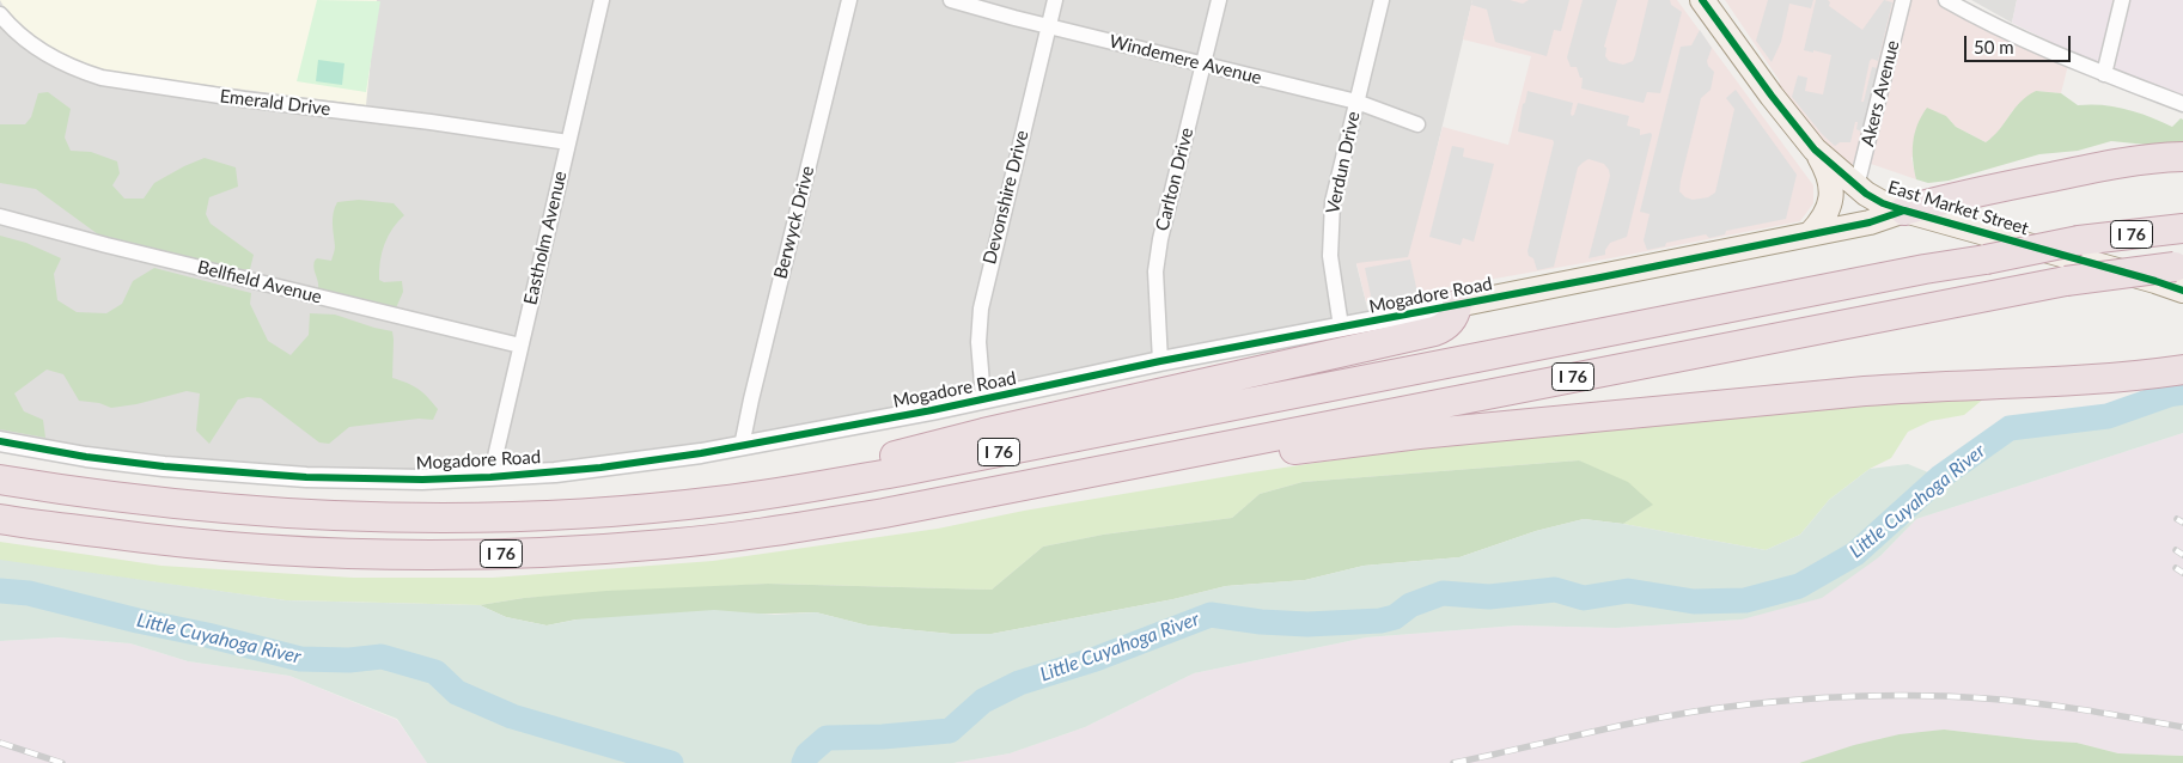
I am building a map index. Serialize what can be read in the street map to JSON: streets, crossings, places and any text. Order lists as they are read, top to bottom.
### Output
{
  "streets": {
    "highway": ["I 76"],
    "main road": ["East Market Street", "Mogadore Road"],
    "street": [
      "Windemere Avenue",
      "Akers Avenue",
      "Emerald Drive",
      "Verdun Drive",
      "Carlton Drive",
      "Devonshire Drive",
      "Berwyck Drive",
      "Eastholm Avenue",
      "Bellfield Avenue"
    ]
  },
  "crossings": [
    ["Windemere Avenue", "Verdun Drive"],
    ["Windemere Avenue", "Carlton Drive"],
    ["Windemere Avenue", "Devonshire Drive"],
    ["Akers Avenue", "East Market Street"],
    ["Emerald Drive", "Eastholm Avenue"],
    ["Verdun Drive", "Mogadore Road"],
    ["Carlton Drive", "Mogadore Road"],
    ["Devonshire Drive", "Mogadore Road"],
    ["East Market Street", "I 76"],
    ["East Market Street", "Mogadore Road"],
    ["Berwyck Drive", "Mogadore Road"],
    ["Eastholm Avenue", "Bellfield Avenue"],
    ["Eastholm Avenue", "Mogadore Road"]
  ],
  "water": ["Little Cuyahoga River"],
  "scale_bar": "50 m"
}
